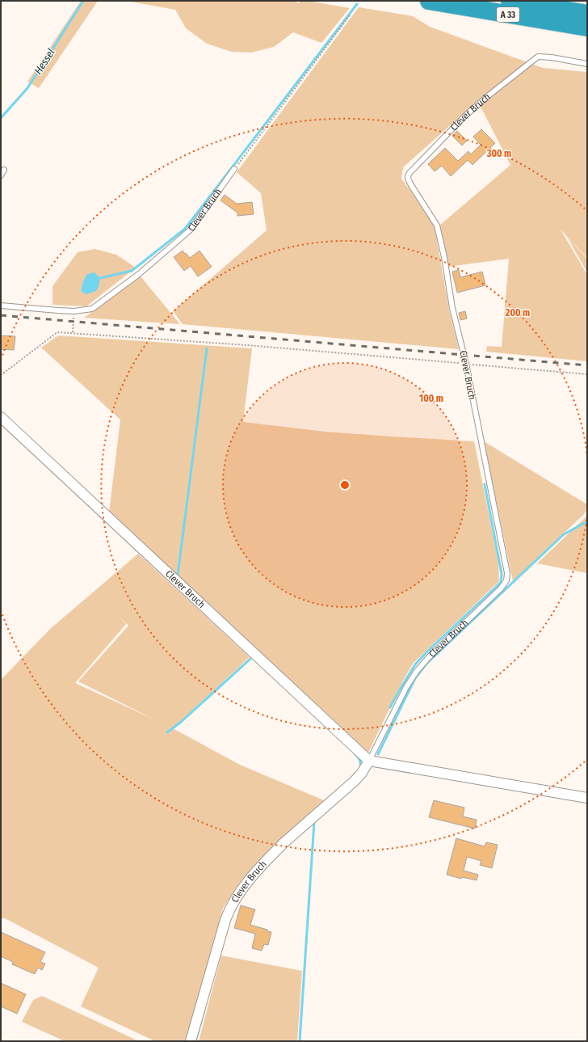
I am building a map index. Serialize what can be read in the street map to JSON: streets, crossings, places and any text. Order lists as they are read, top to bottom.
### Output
{
  "streets": {
    "highway": ["A 33"],
    "street": ["Clever Bruch"]
  },
  "water": ["Hessel"],
  "rings": ["300 m", "200 m", "100 m"]
}
